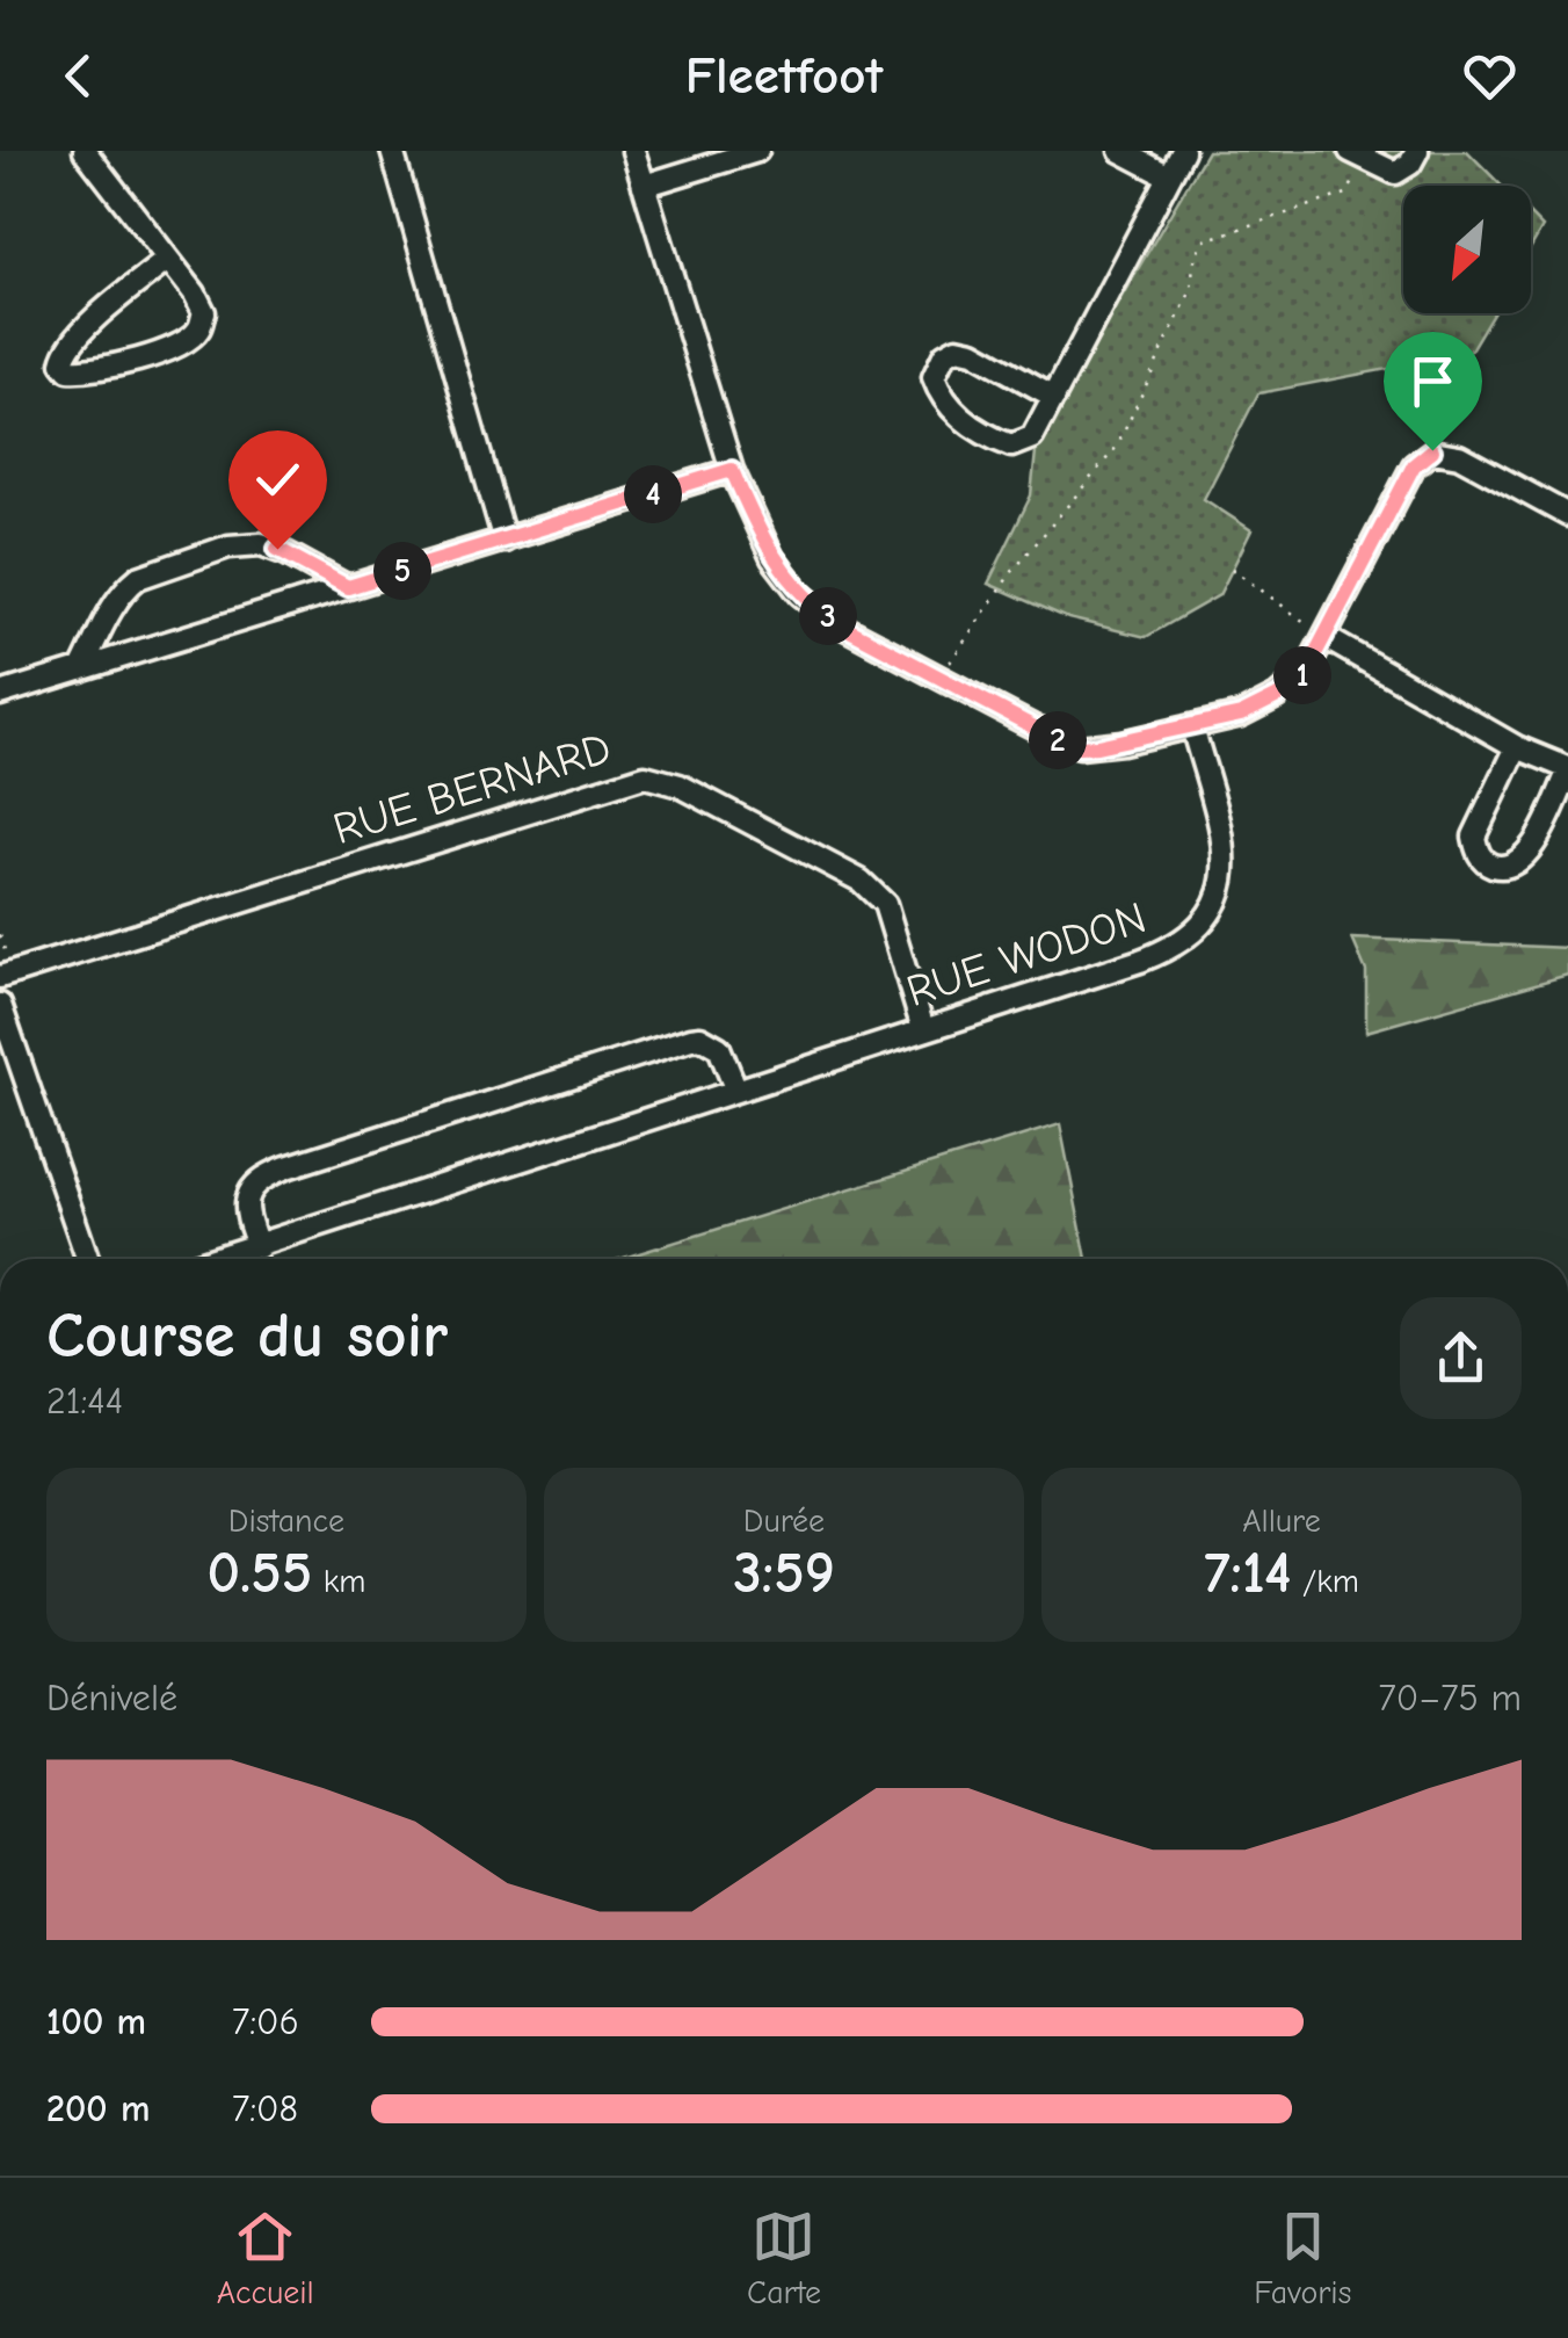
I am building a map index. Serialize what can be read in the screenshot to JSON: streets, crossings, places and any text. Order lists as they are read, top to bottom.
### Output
{
  "streets": {
    "street": ["RUE BERNARD", "RUE WODON"]
  },
  "crossings": [
    ["RUE BERNARD", "RUE WODON"]
  ],
  "north": "bottom left",
  "page": {
    "header": "Fleetfoot",
    "pins": [
      "4",
      "5",
      "3",
      "1",
      "2"
    ],
    "heading": ["Course du soir", "21:44"],
    "stats": [
      ["Distance", "0.55 km"],
      ["Durée", "3:59"],
      ["Allure", "7:14 /km"]
    ],
    "chart": ["Dénivelé", "70–75 m"],
    "list": [
      {
        "name": "100 m",
        "note": "7:06"
      },
      {
        "name": "200 m",
        "note": "7:08"
      }
    ],
    "tabs": ["Accueil", "Carte", "Favoris"]
  }
}
